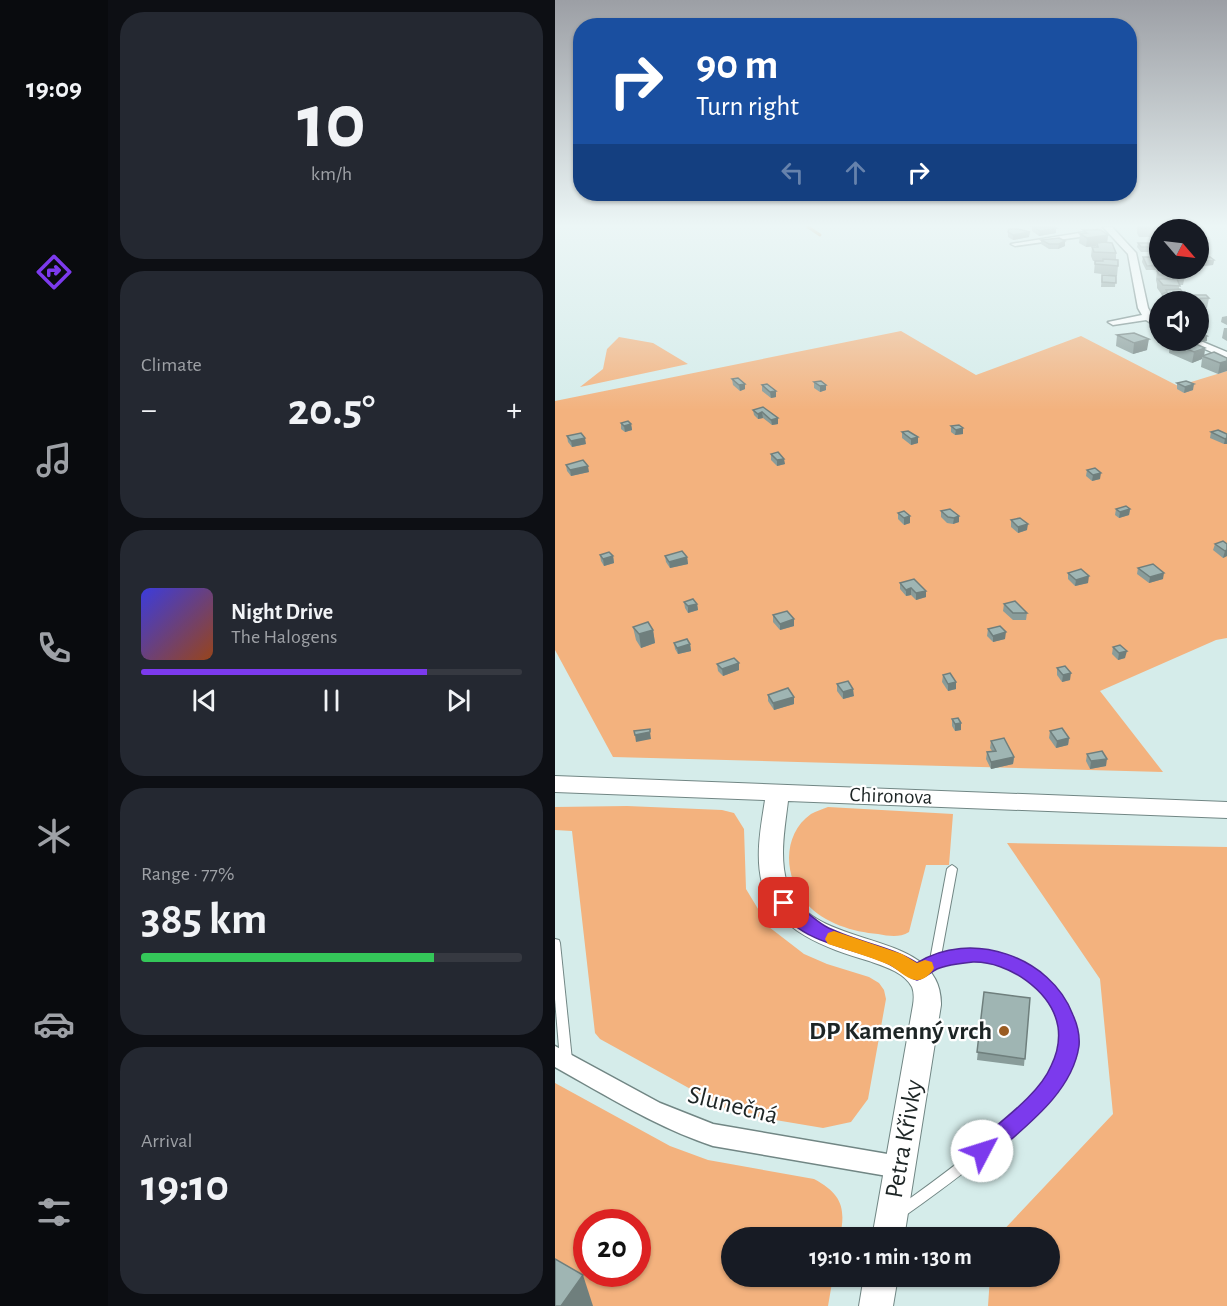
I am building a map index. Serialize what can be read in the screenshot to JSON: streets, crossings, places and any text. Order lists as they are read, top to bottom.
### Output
{
  "streets": {
    "street": ["Chironova", "Slunečná", "Petra Křivky"]
  },
  "crossings": [
    ["Slunečná", "Petra Křivky"]
  ],
  "places": ["DP Kamenný vrch"],
  "north": "bottom right",
  "page": {
    "tabs": "19:09",
    "tile": [
      ["10", "km/h"],
      "Climate",
      ["Range · 77%", "385 km"],
      ["Arrival", "19:10"]
    ],
    "turn": ["90 m", "Turn right"],
    "heat": ["−", "20.5°", "+"],
    "song": ["Night Drive", "The Halogens"],
    "limit": "20",
    "trip": "19:10 · 1 min · 130 m"
  }
}
